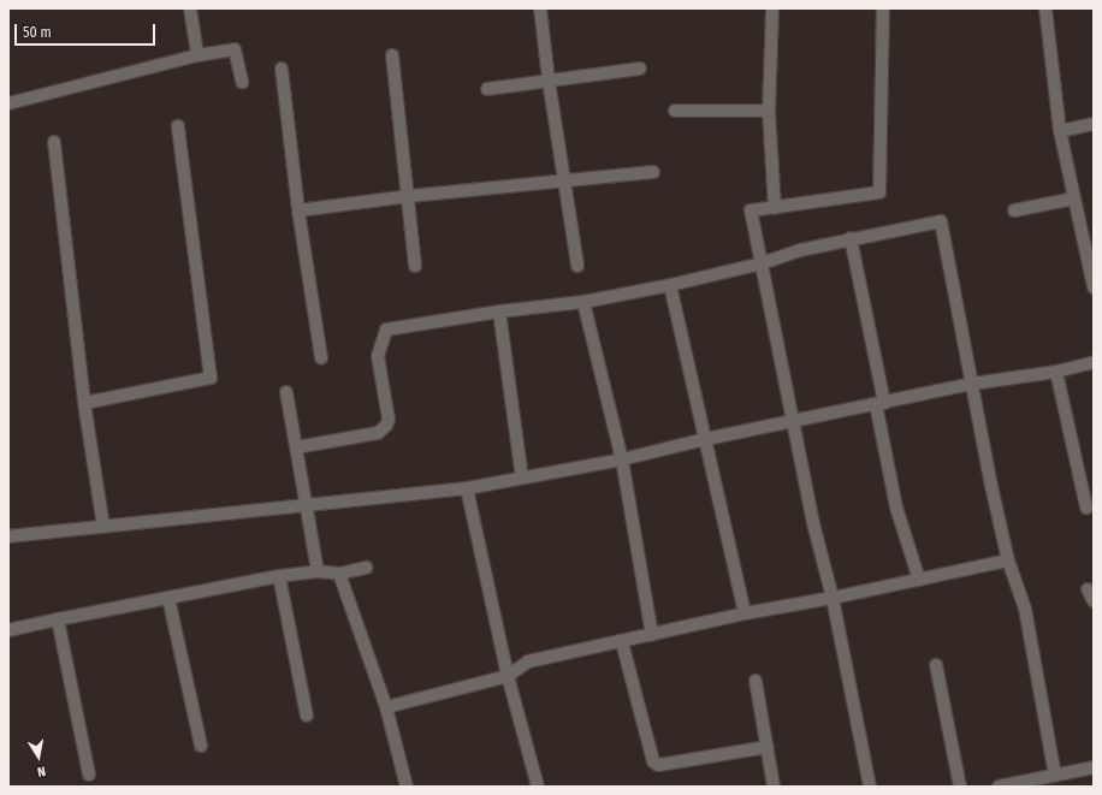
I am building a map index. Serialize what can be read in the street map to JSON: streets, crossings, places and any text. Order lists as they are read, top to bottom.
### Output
{
  "scale_bar": "50 m",
  "north": "bottom"
}
